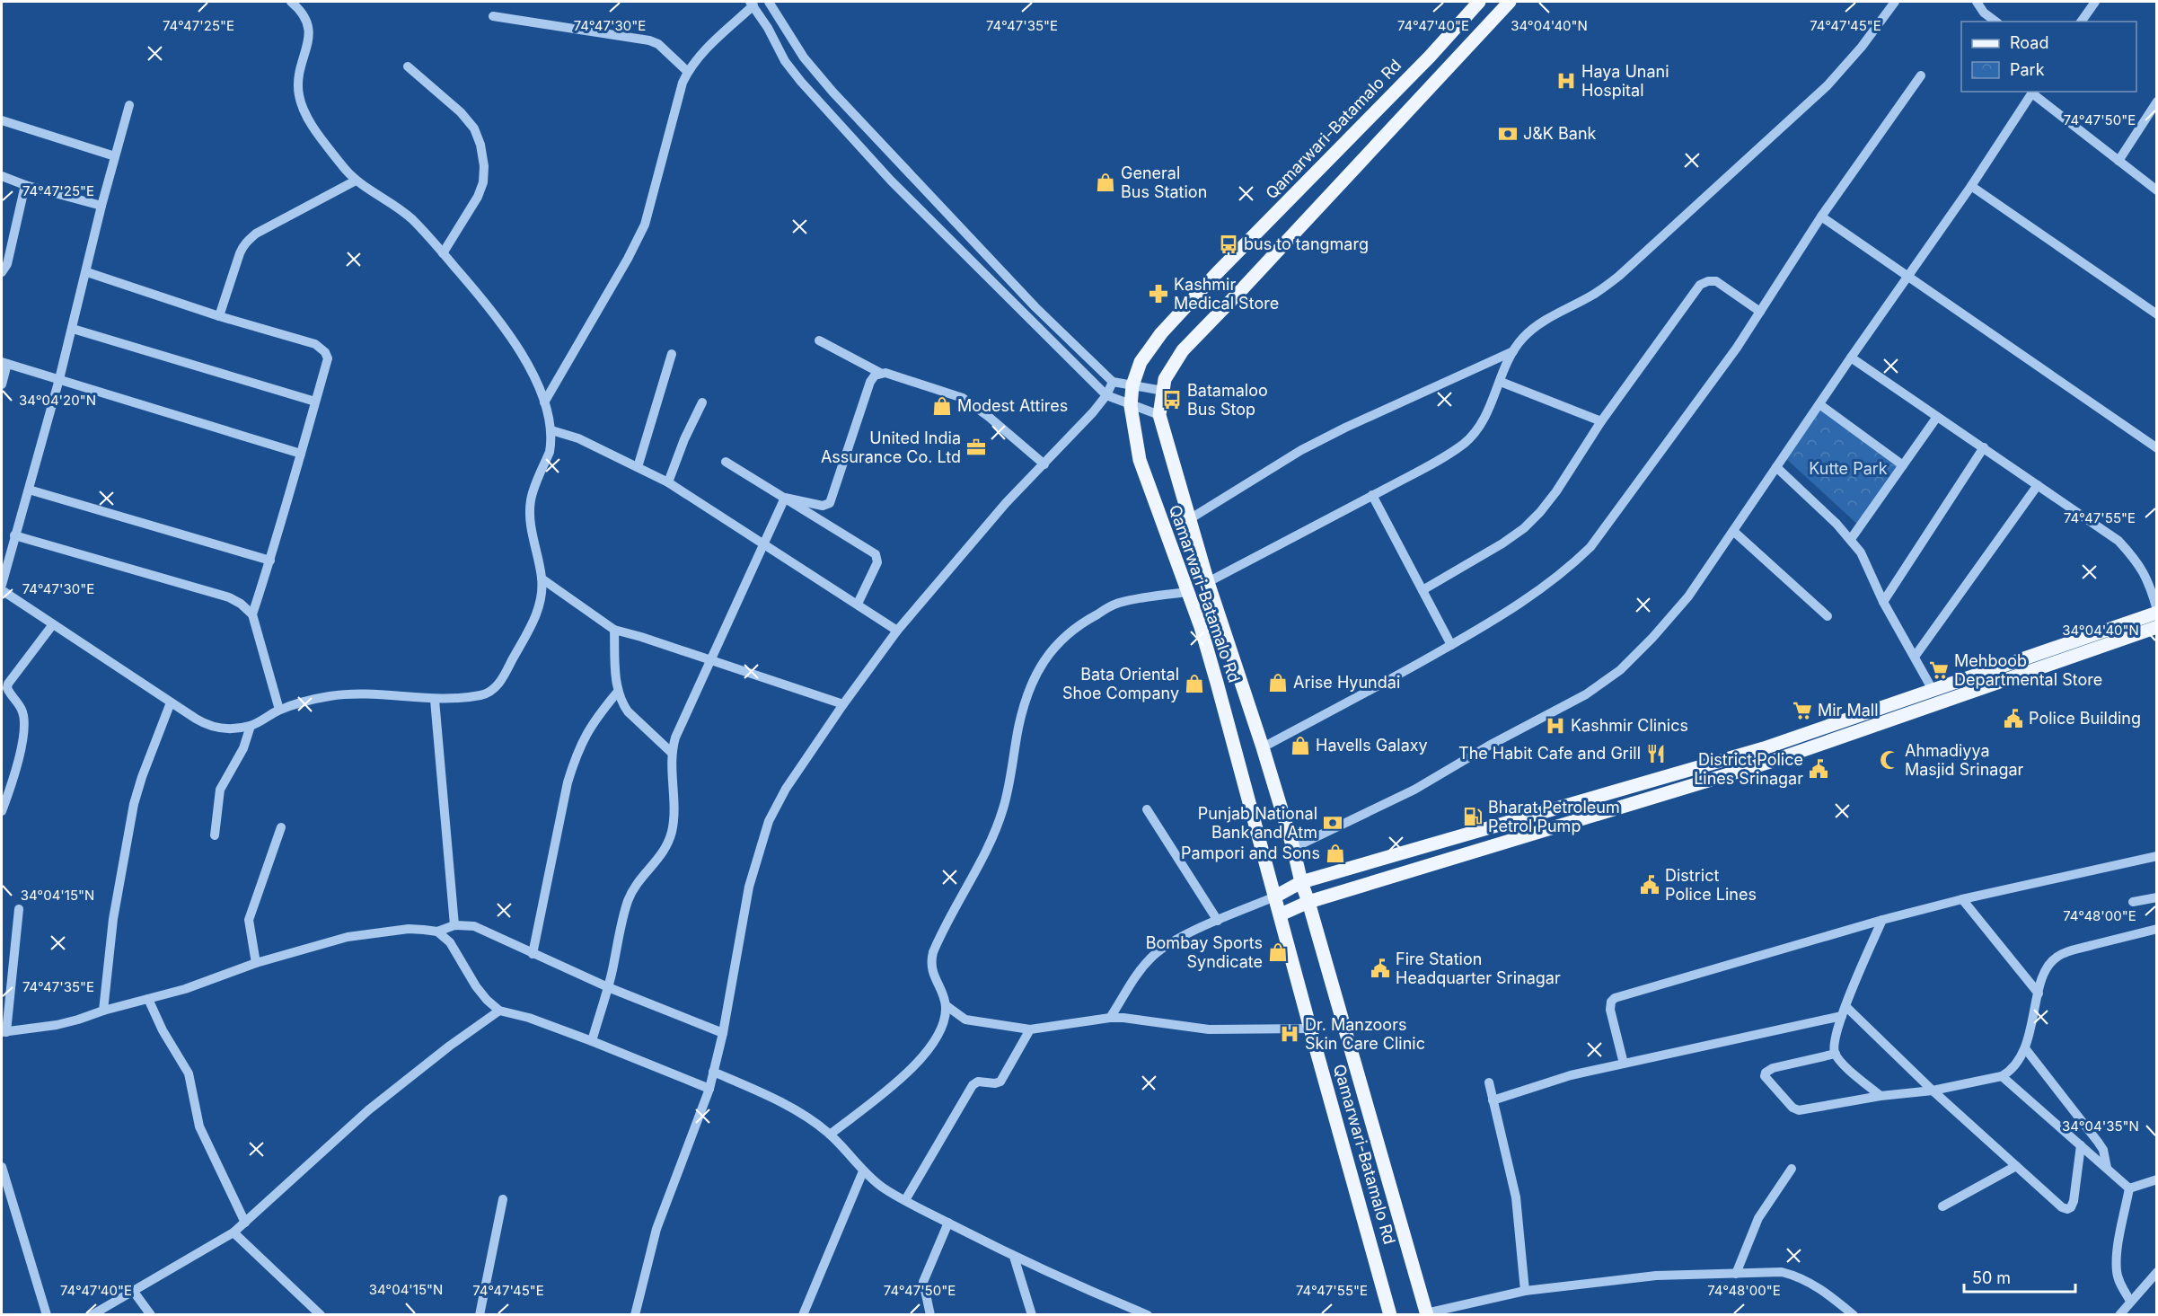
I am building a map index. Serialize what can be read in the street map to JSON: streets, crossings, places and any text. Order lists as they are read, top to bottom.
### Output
{
  "streets": {
    "main road": ["Qamarwari-Batamalo Rd"]
  },
  "parks": ["Kutte Park"],
  "places": {
    "hospital": ["Haya Unani Hospital", "Kashmir Clinics", "Dr. Manzoors Skin Care Clinic"],
    "bank": ["J&K Bank", "Punjab National Bank and Atm"],
    "shop": [
      "General Bus Station",
      "Modest Attires",
      "Arise Hyundai",
      "Bata Oriental Shoe Company",
      "Havells Galaxy",
      "Pampori and Sons",
      "Bombay Sports Syndicate"
    ],
    "bus stop": ["bus to tangmarg", "Batamaloo Bus Stop"],
    "pharmacy": ["Kashmir Medical Store"],
    "office": ["United India Assurance Co. Ltd"],
    "supermarket": ["Mehboob Departmental Store", "Mir Mall"],
    "public building": [
      "Police Building",
      "District Police Lines Srinagar",
      "District Police Lines",
      "Fire Station Headquarter Srinagar"
    ],
    "restaurant": ["The Habit Cafe and Grill"],
    "mosque": ["Ahmadiyya Masjid Srinagar"],
    "fuel station": ["Bharat Petroleum Petrol Pump"]
  },
  "legend": ["Road", "Park"],
  "scale_bar": "50 m",
  "coordinates": [
    "74°47'25\"E",
    "74°47'30\"E",
    "74°47'35\"E",
    "74°47'40\"E",
    "74°47'45\"E",
    "34°04'40\"N",
    "74°47'50\"E",
    "34°04'20\"N",
    "74°47'55\"E",
    "34°04'15\"N",
    "74°48'00\"E",
    "34°04'35\"N"
  ]
}
